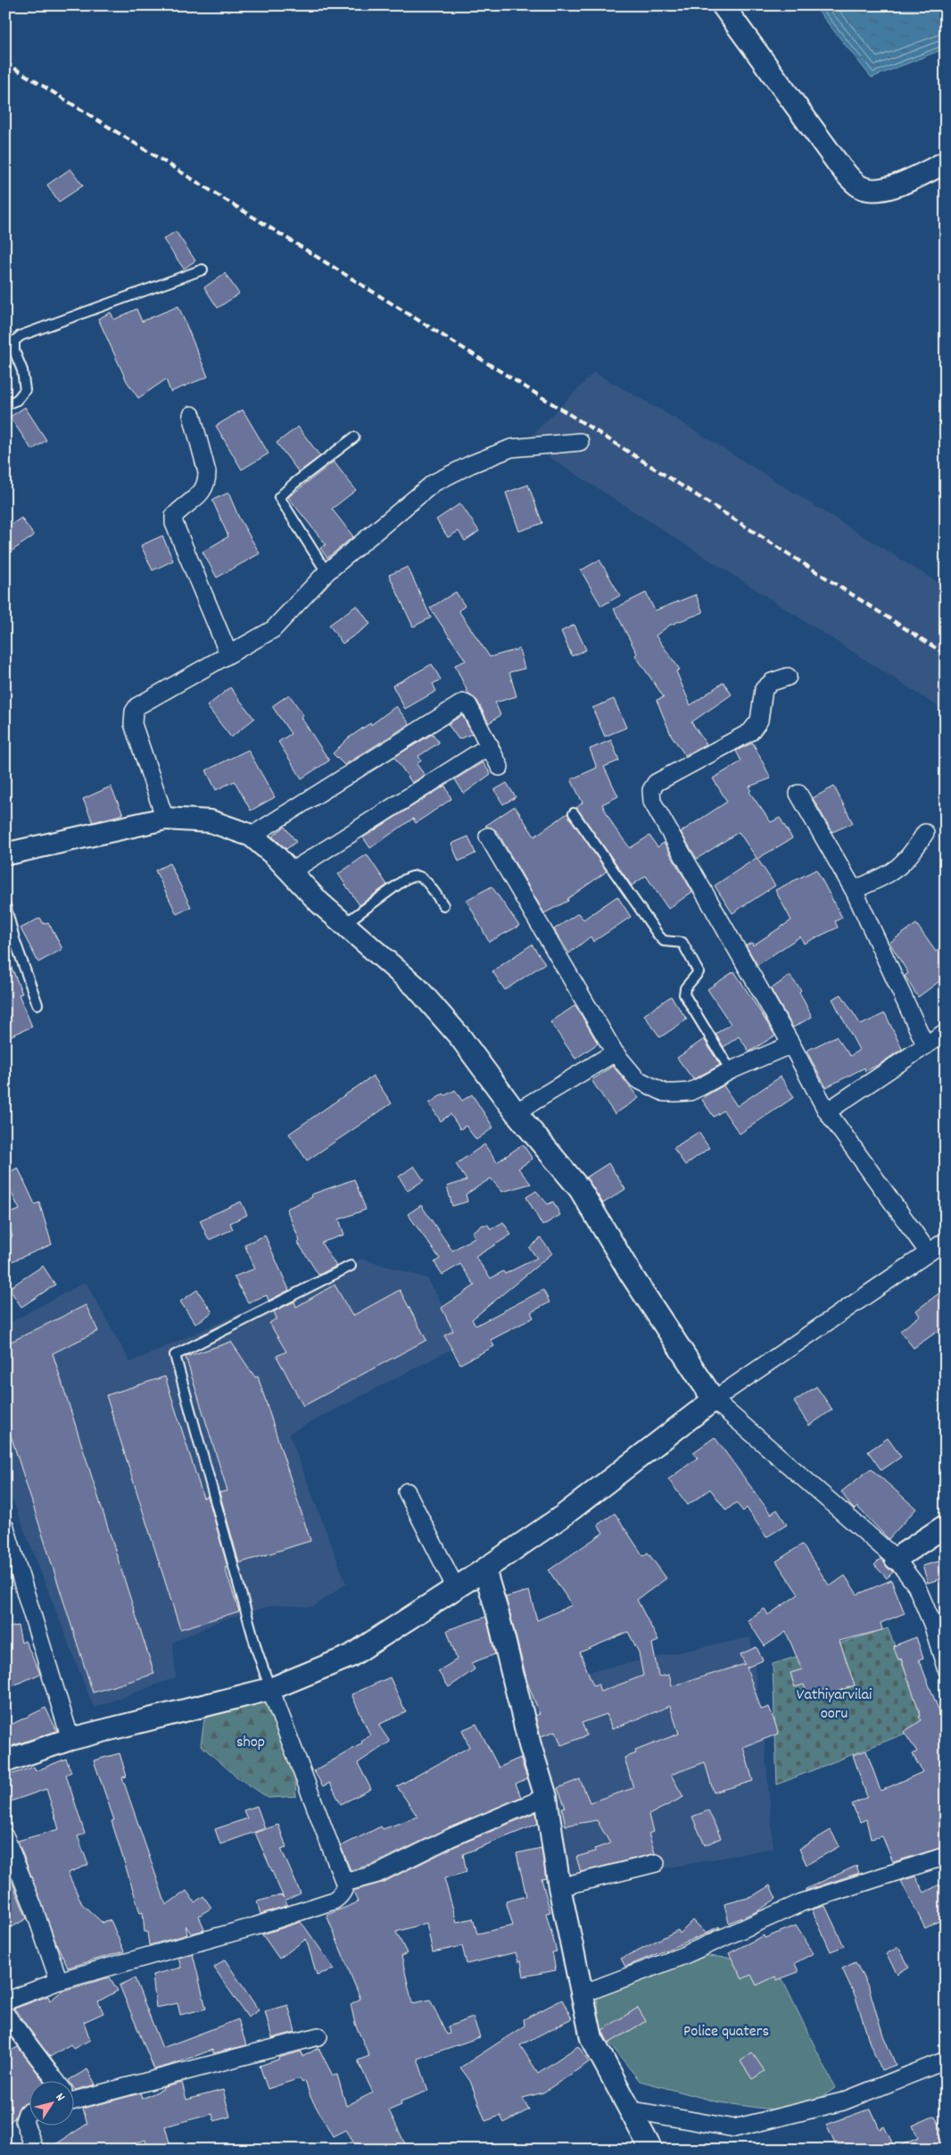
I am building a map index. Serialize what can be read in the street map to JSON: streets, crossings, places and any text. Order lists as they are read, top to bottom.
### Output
{
  "parks": ["Vathiyarvilai ooru", "shop", "Police quaters"],
  "north": "top right"
}
